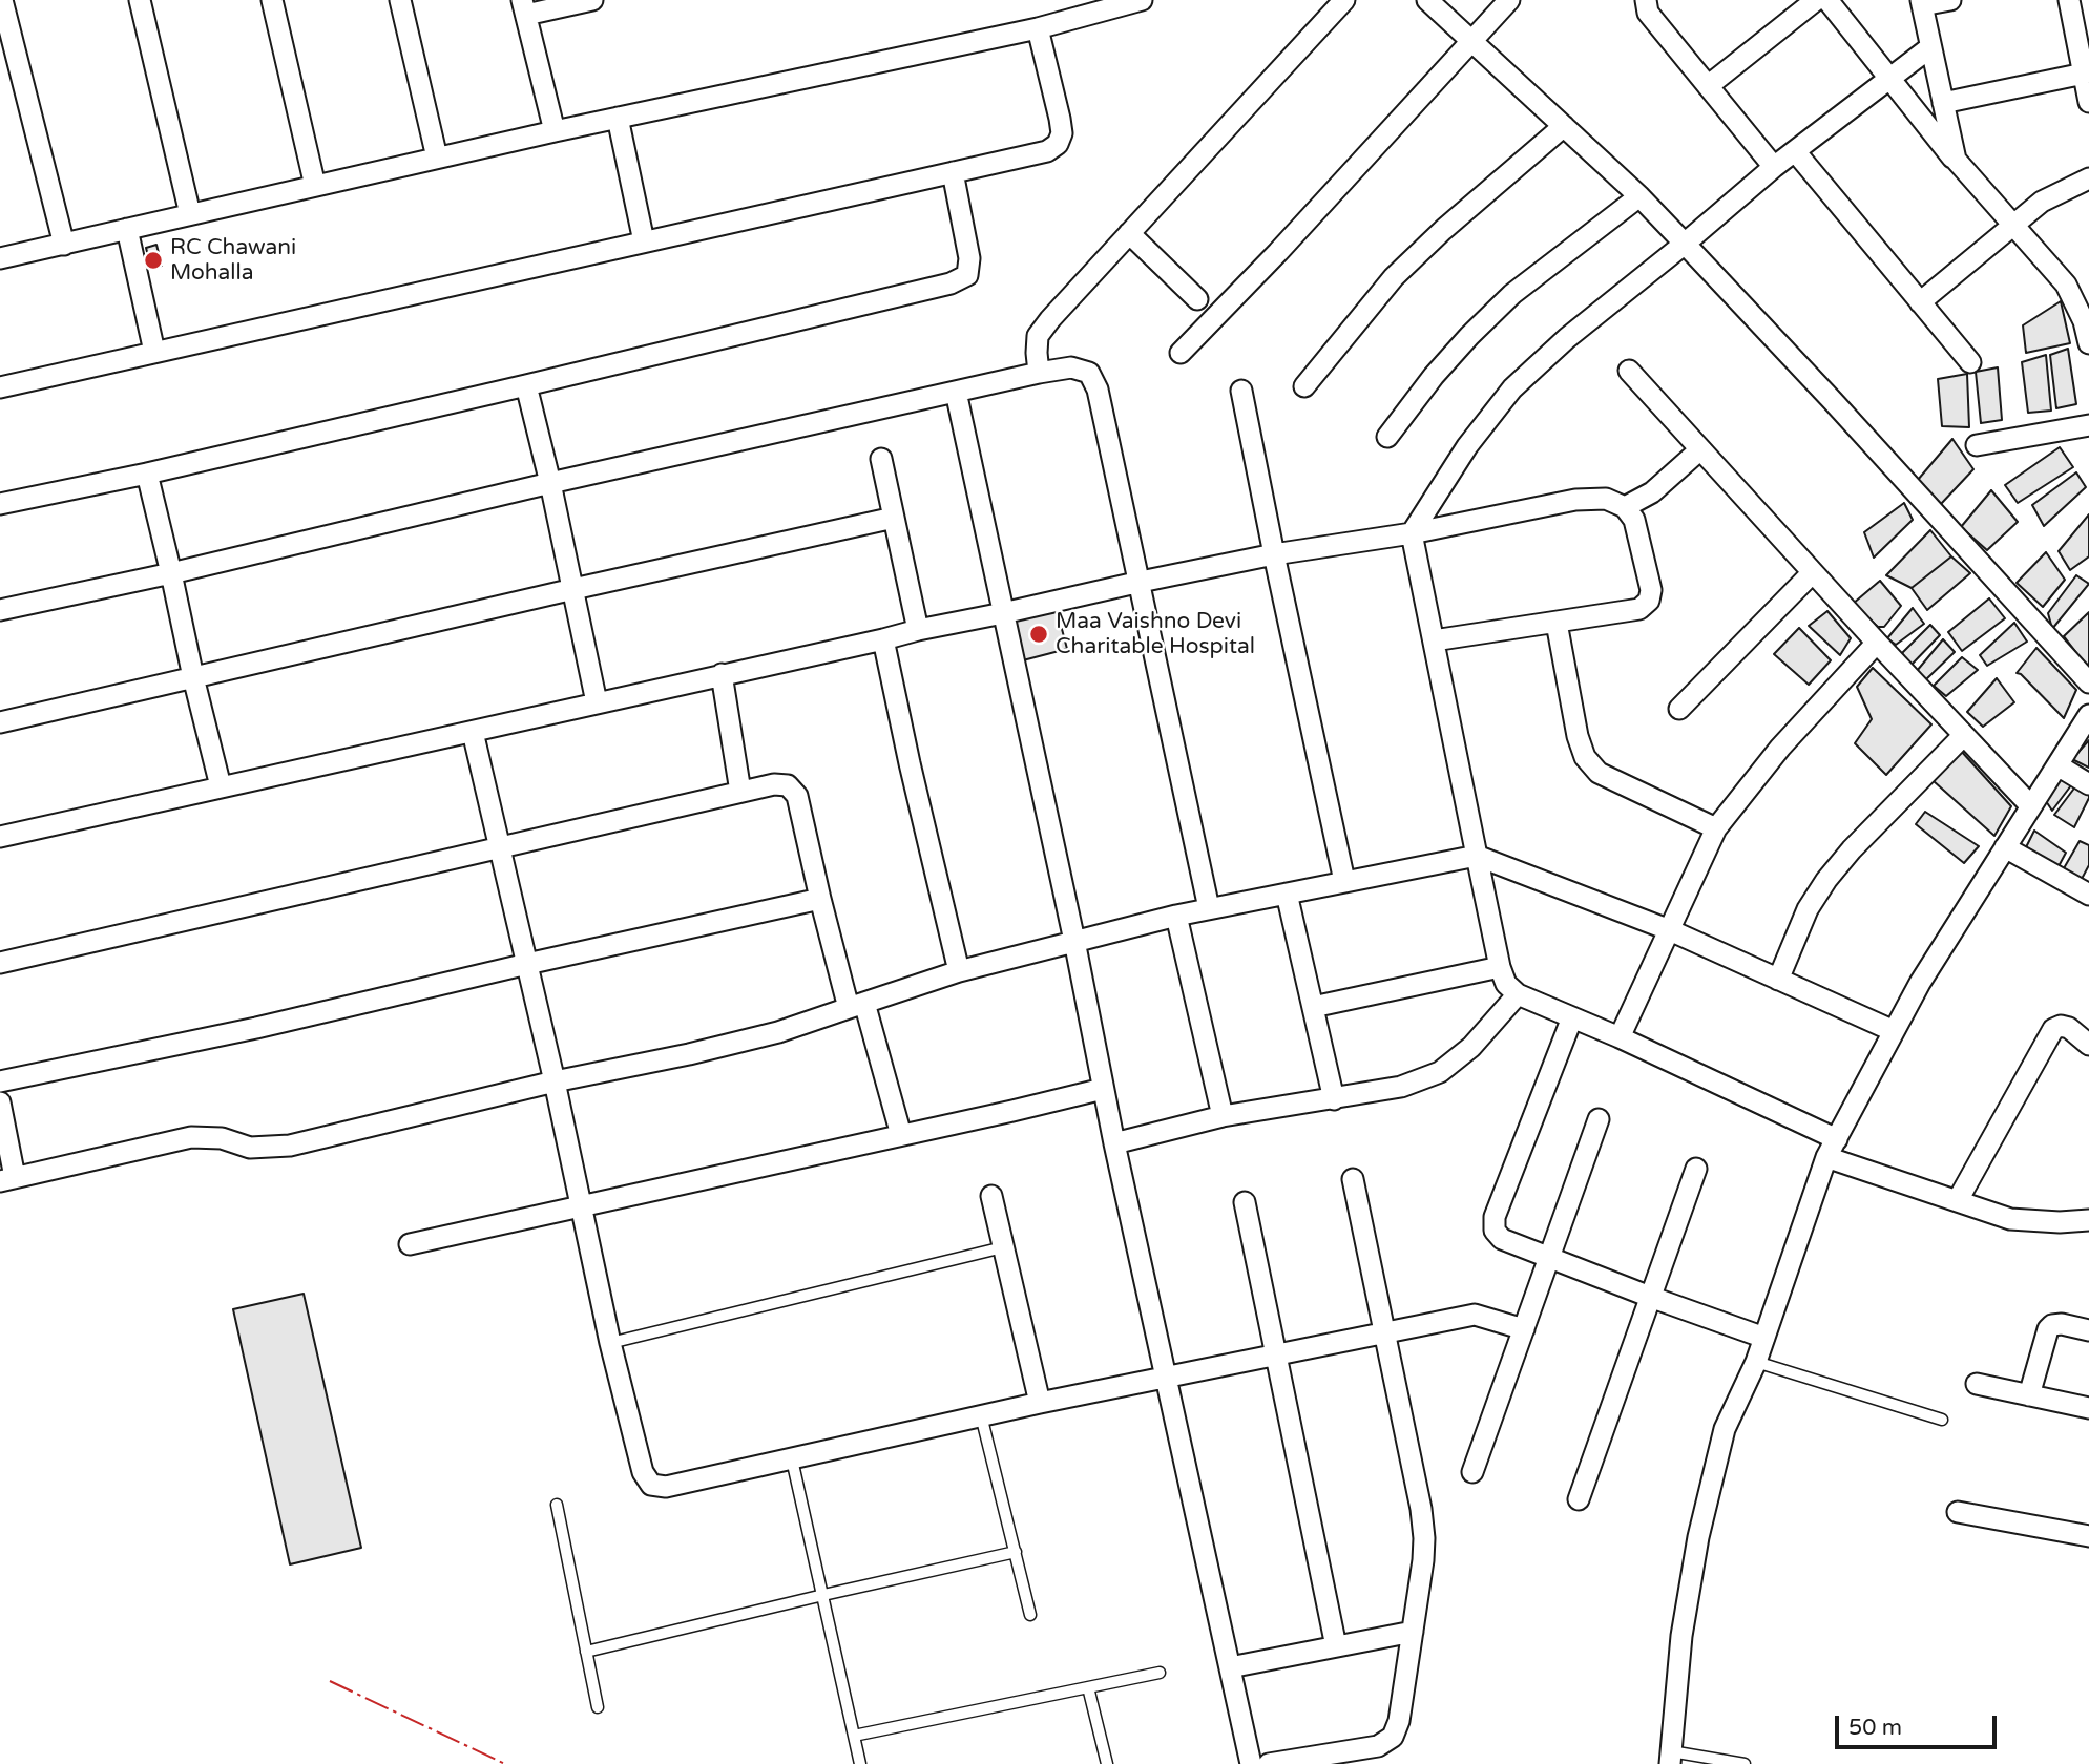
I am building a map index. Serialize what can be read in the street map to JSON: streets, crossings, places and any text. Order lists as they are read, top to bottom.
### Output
{
  "places": ["RC Chawani Mohalla", "Maa Vaishno Devi Charitable Hospital"],
  "scale_bar": "50 m"
}
